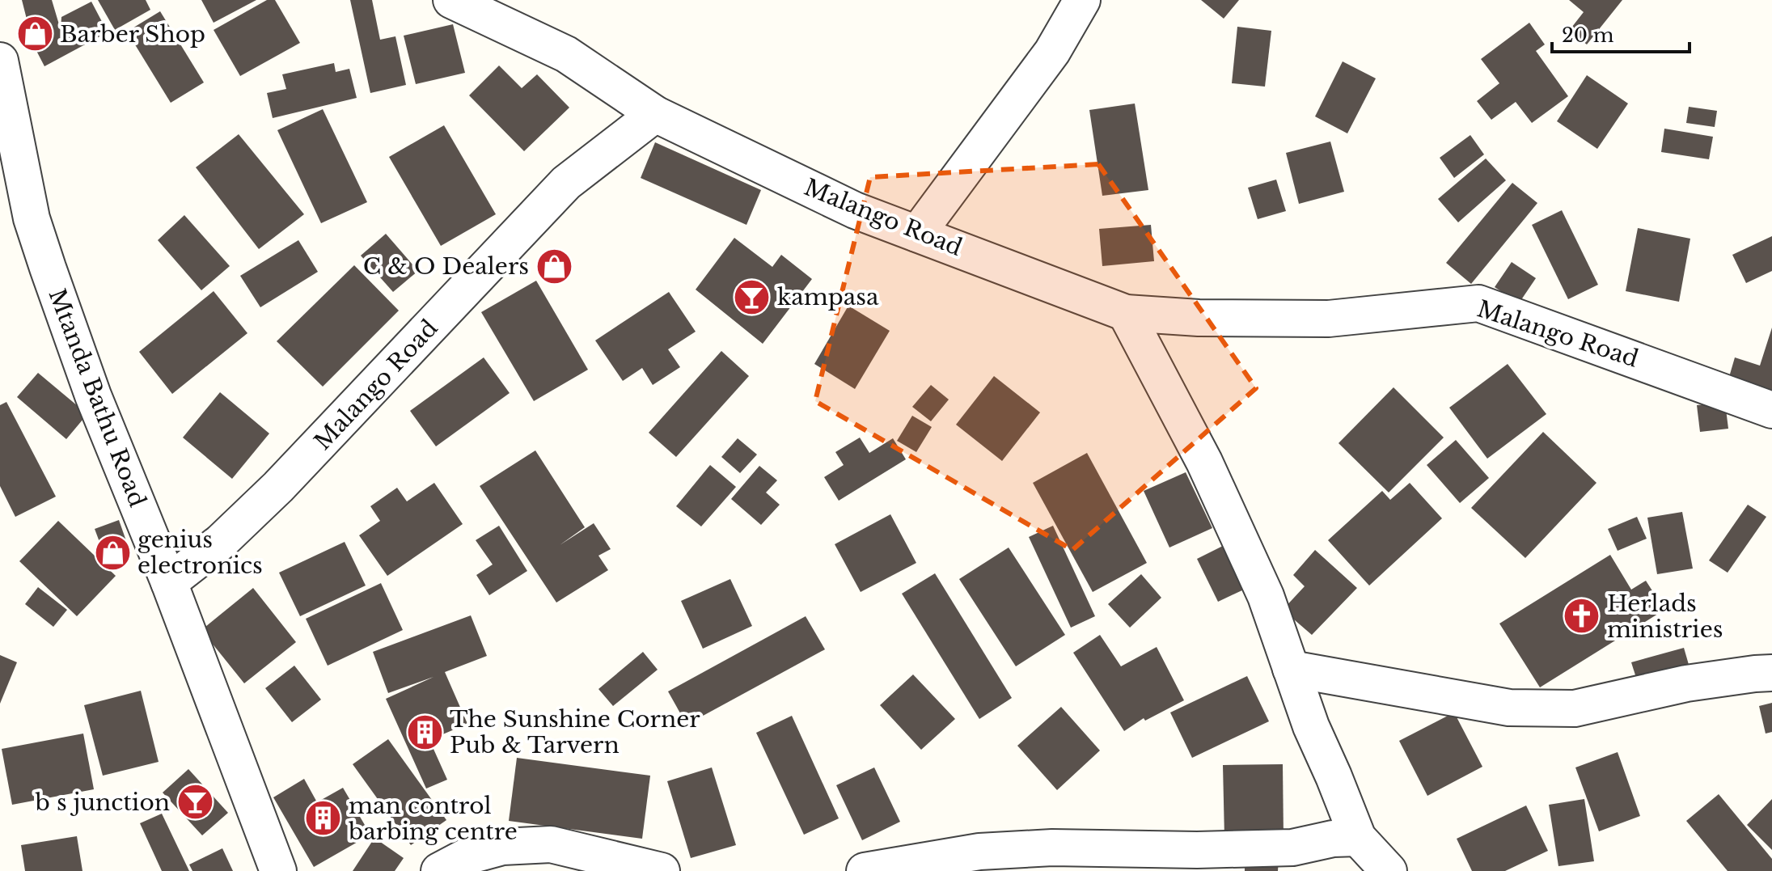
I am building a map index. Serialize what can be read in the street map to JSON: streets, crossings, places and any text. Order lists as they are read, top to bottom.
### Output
{
  "streets": {
    "street": ["Malango Road", "Mtanda Bathu Road"]
  },
  "crossings": [
    ["Malango Road", "Mtanda Bathu Road"]
  ],
  "places": {
    "shop": ["Barber Shop", "C & O Dealers", "genius electronics"],
    "bar": ["kampasa", "b s junction"],
    "church": ["Herlads ministries"],
    "building": ["The Sunshine Corner Pub & Tarvern", "man control barbing centre"]
  },
  "scale_bar": "20 m"
}
